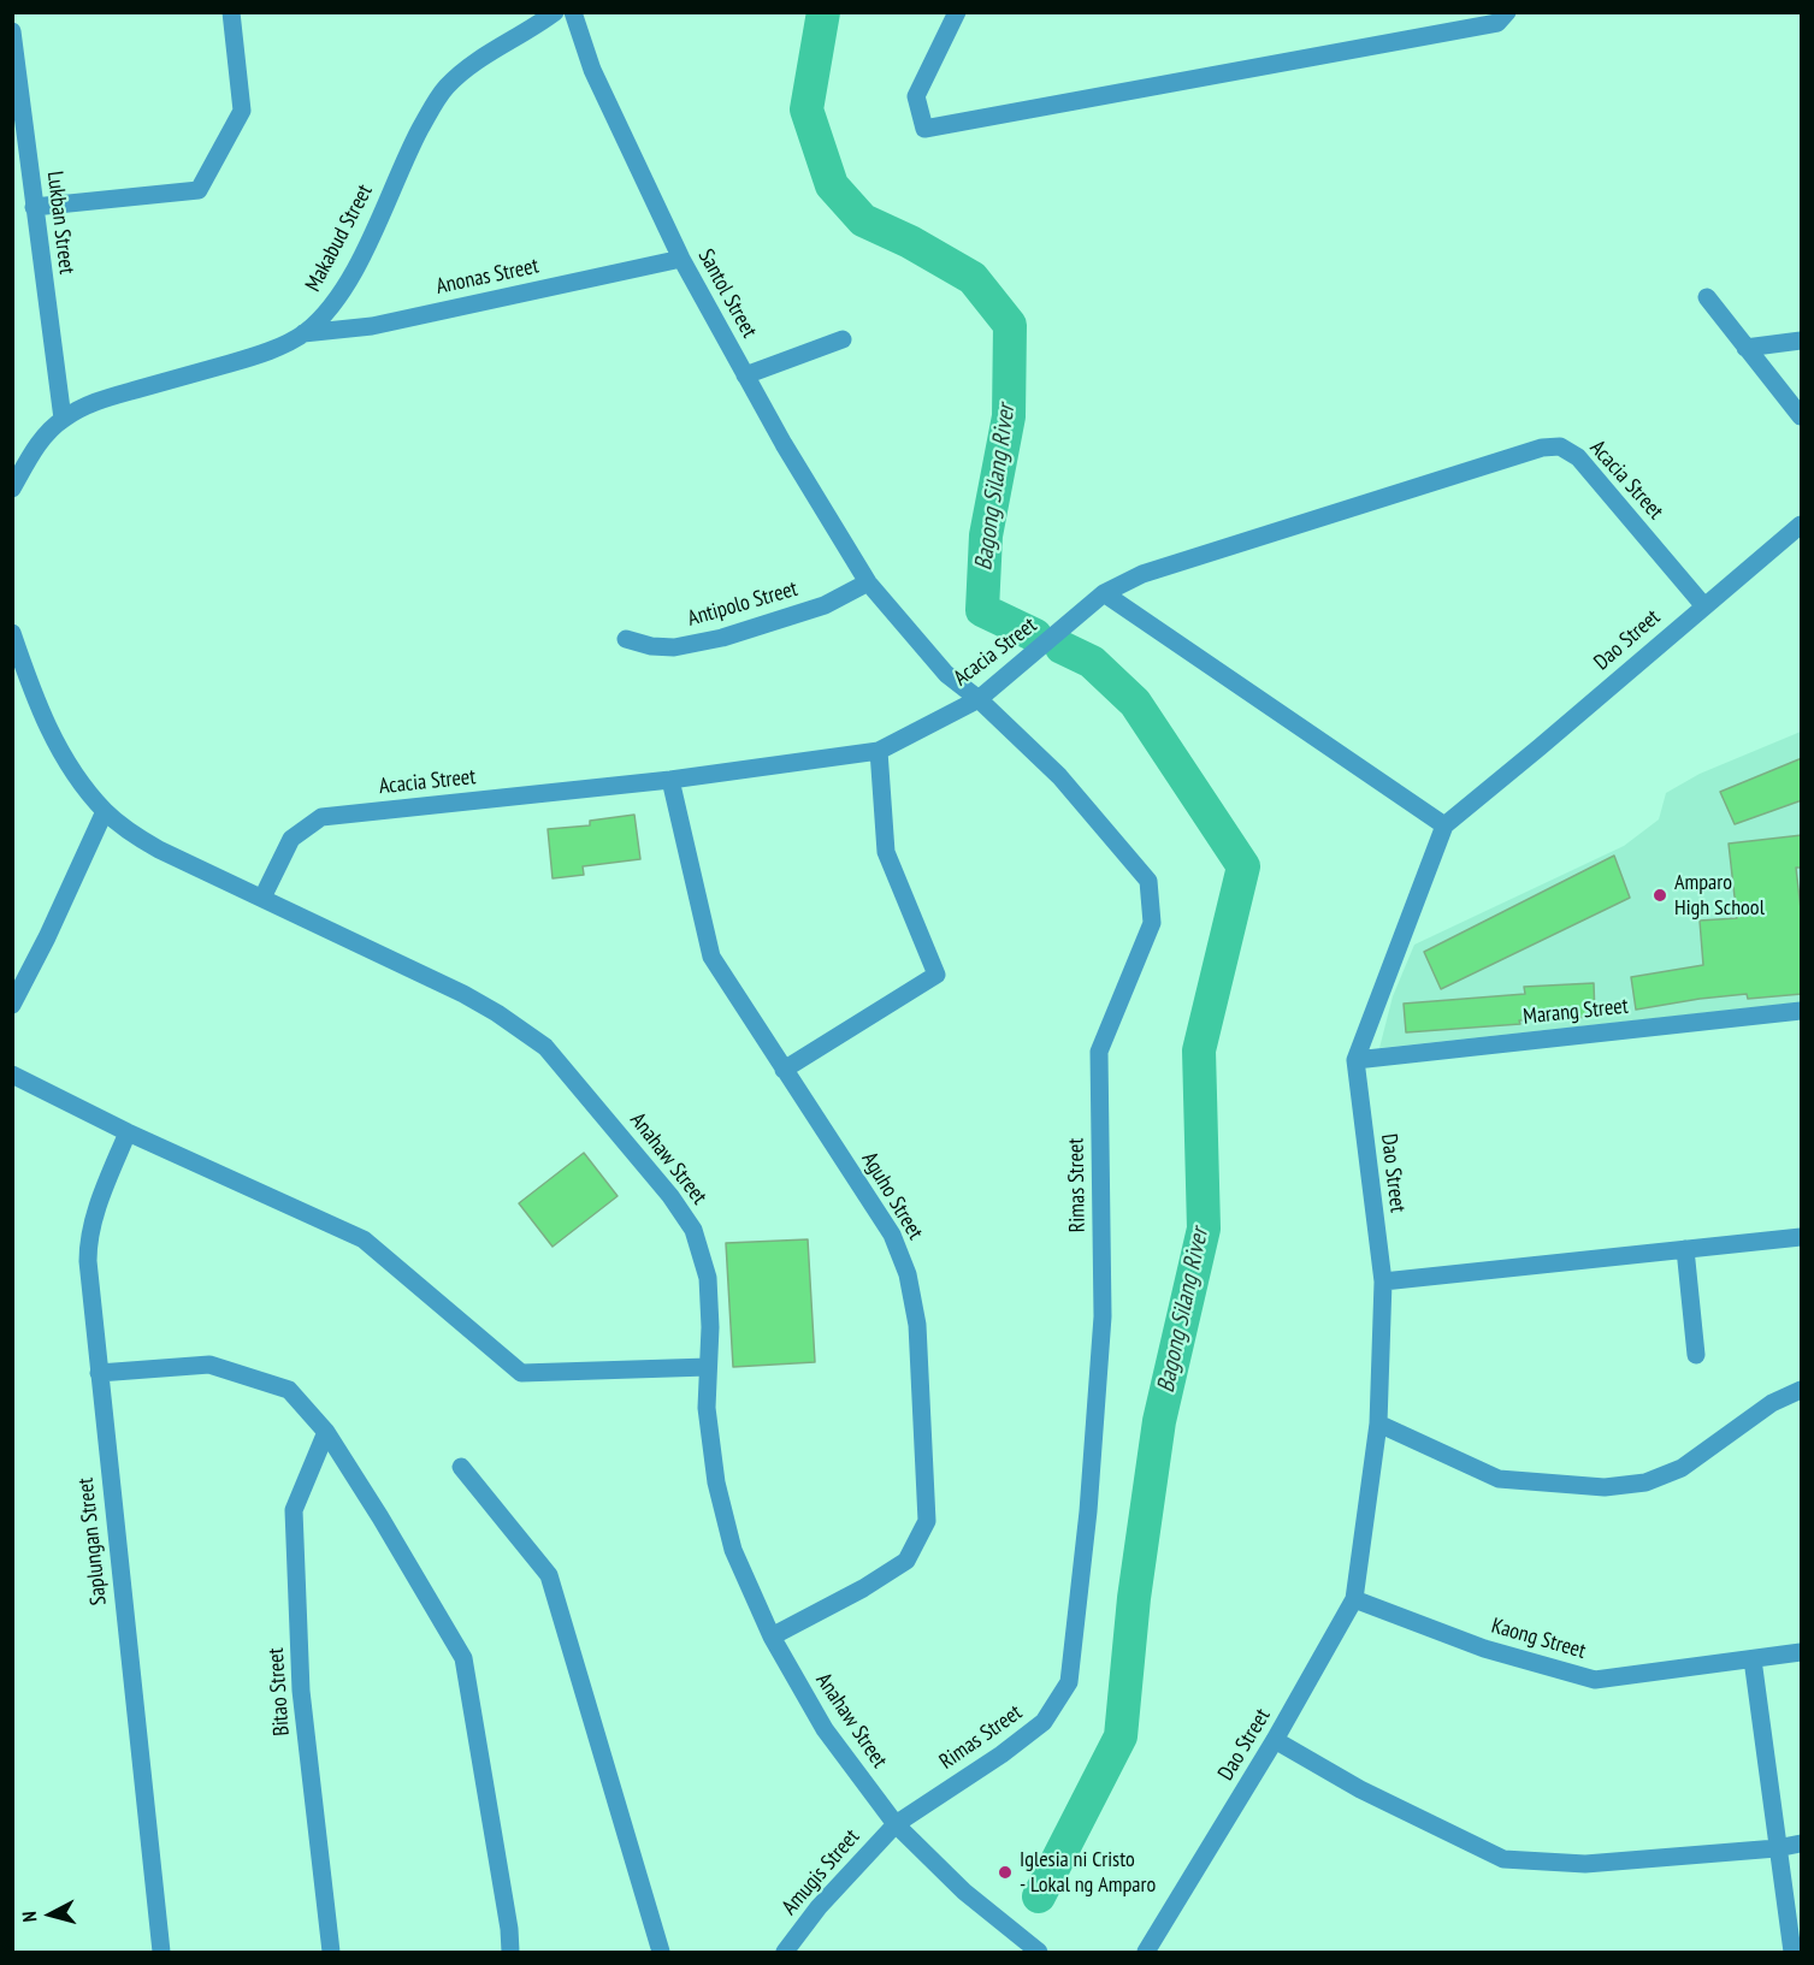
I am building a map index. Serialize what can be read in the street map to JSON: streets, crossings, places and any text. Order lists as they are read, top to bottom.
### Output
{
  "streets": {
    "street": [
      "Lukban Street",
      "Makabud Street",
      "Anonas Street",
      "Santol Street",
      "Acacia Street",
      "Antipolo Street",
      "Dao Street",
      "Marang Street",
      "Anahaw Street",
      "Rimas Street",
      "Aguho Street",
      "Saplungan Street",
      "Kaong Street",
      "Bitao Street",
      "Amugis Street"
    ]
  },
  "crossings": [
    ["Lukban Street", "Makabud Street"],
    ["Makabud Street", "Anonas Street"],
    ["Anonas Street", "Santol Street"],
    ["Santol Street", "Antipolo Street"],
    ["Santol Street", "Rimas Street"],
    ["Acacia Street", "Dao Street"],
    ["Acacia Street", "Anahaw Street"],
    ["Acacia Street", "Rimas Street"],
    ["Acacia Street", "Aguho Street"],
    ["Antipolo Street", "Rimas Street"],
    ["Dao Street", "Marang Street"],
    ["Dao Street", "Kaong Street"],
    ["Anahaw Street", "Rimas Street"],
    ["Anahaw Street", "Aguho Street"],
    ["Anahaw Street", "Amugis Street"],
    ["Rimas Street", "Amugis Street"]
  ],
  "water": ["Bagong Silang River"],
  "places": ["Amparo High School", "Iglesia ni Cristo - Lokal ng Amparo"],
  "north": "left"
}
